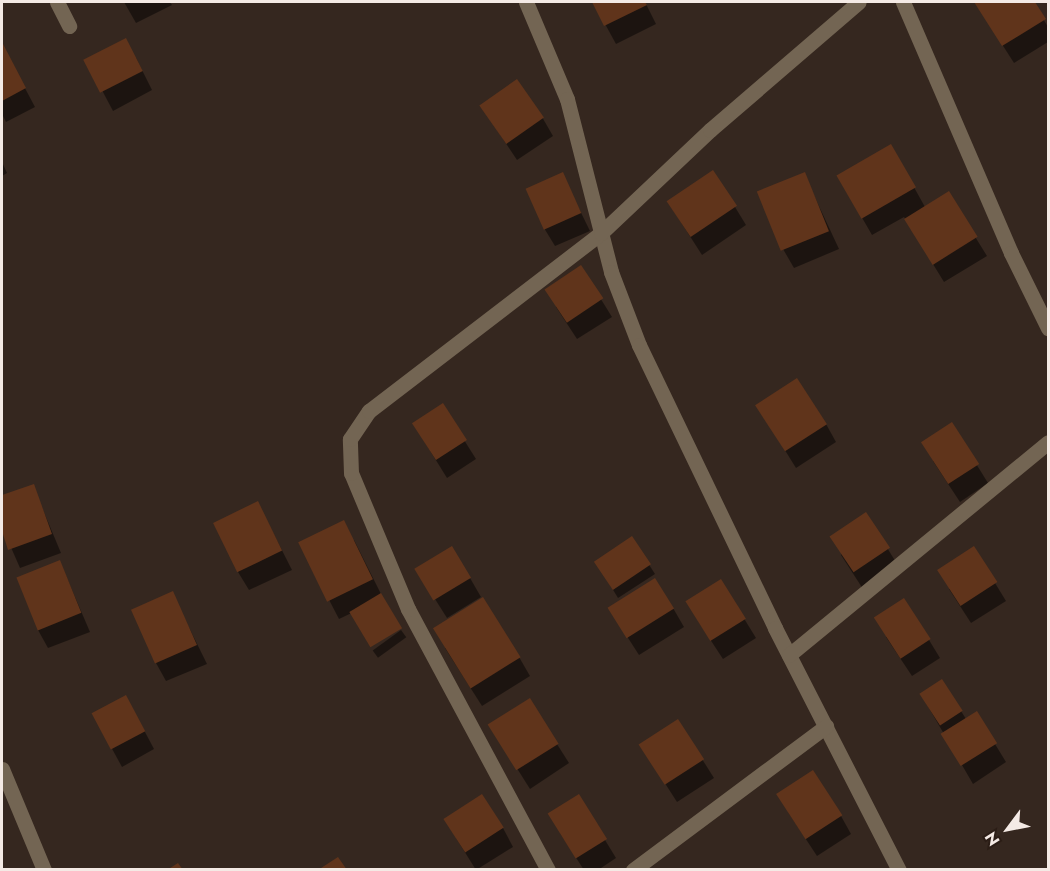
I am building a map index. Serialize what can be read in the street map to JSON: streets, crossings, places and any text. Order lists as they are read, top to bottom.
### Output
{
  "north": "bottom left"
}
